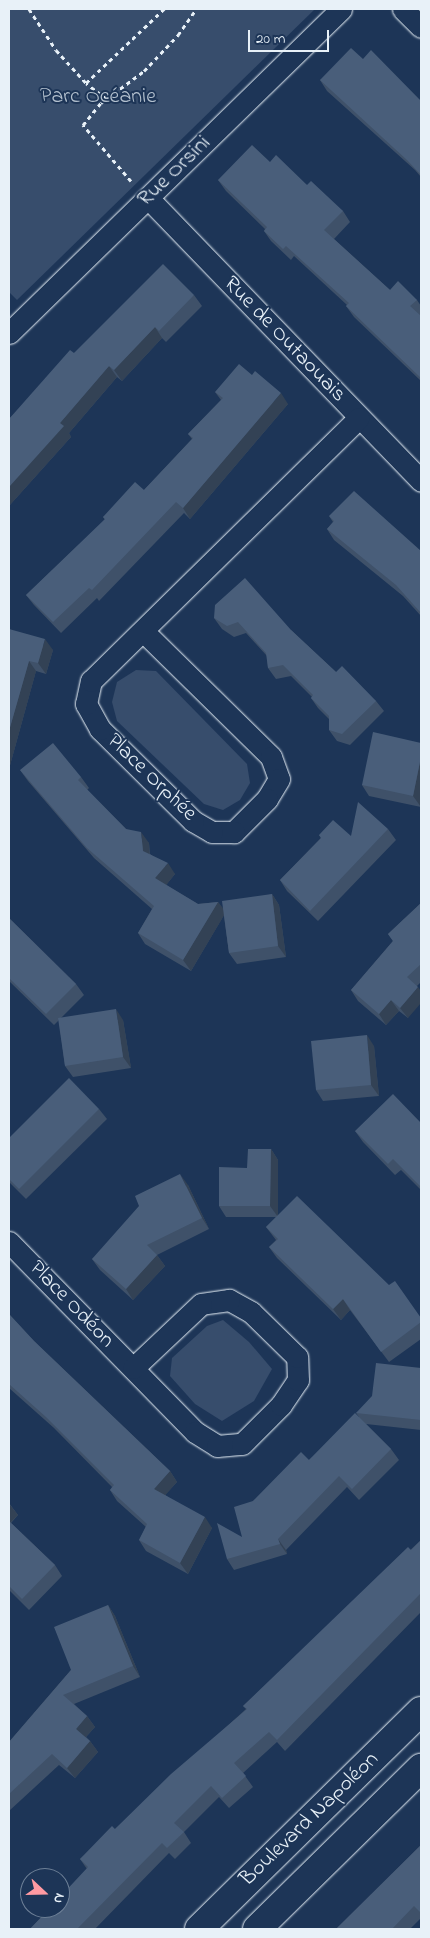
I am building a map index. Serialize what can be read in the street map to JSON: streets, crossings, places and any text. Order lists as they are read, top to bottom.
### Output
{
  "streets": {
    "street": [
      "Rue Orsini",
      "Rue de Outaouais",
      "Place Orphée",
      "Place Odéon",
      "Boulevard Napoléon"
    ]
  },
  "crossings": [
    ["Rue Orsini", "Rue de Outaouais"],
    ["Rue de Outaouais", "Place Orphée"]
  ],
  "parks": ["Parc Océanie"],
  "scale_bar": "20 m",
  "north": "right"
}
